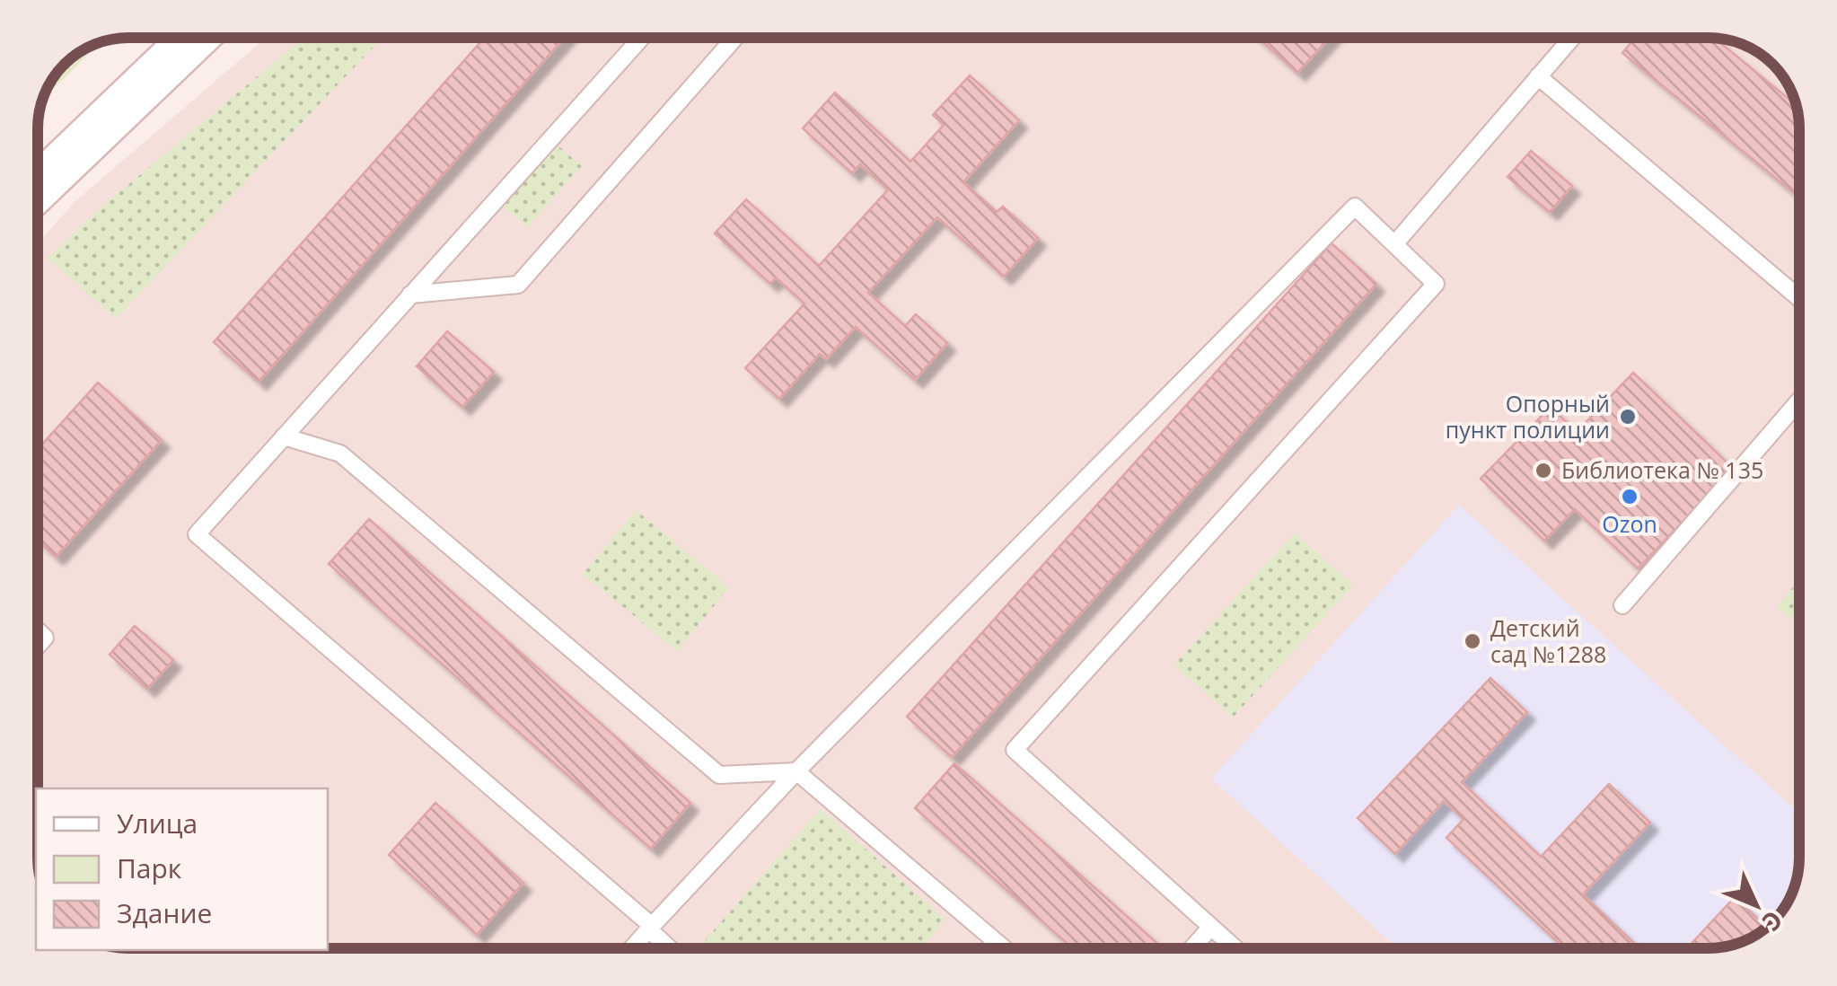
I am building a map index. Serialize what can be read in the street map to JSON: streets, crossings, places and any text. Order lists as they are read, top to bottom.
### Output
{
  "places": [
    "Опорный пункт полиции",
    "Библиотека № 135",
    "Ozon",
    "Детский сад №1288"
  ],
  "legend": ["Улица", "Парк", "Здание"],
  "north": "bottom right"
}
